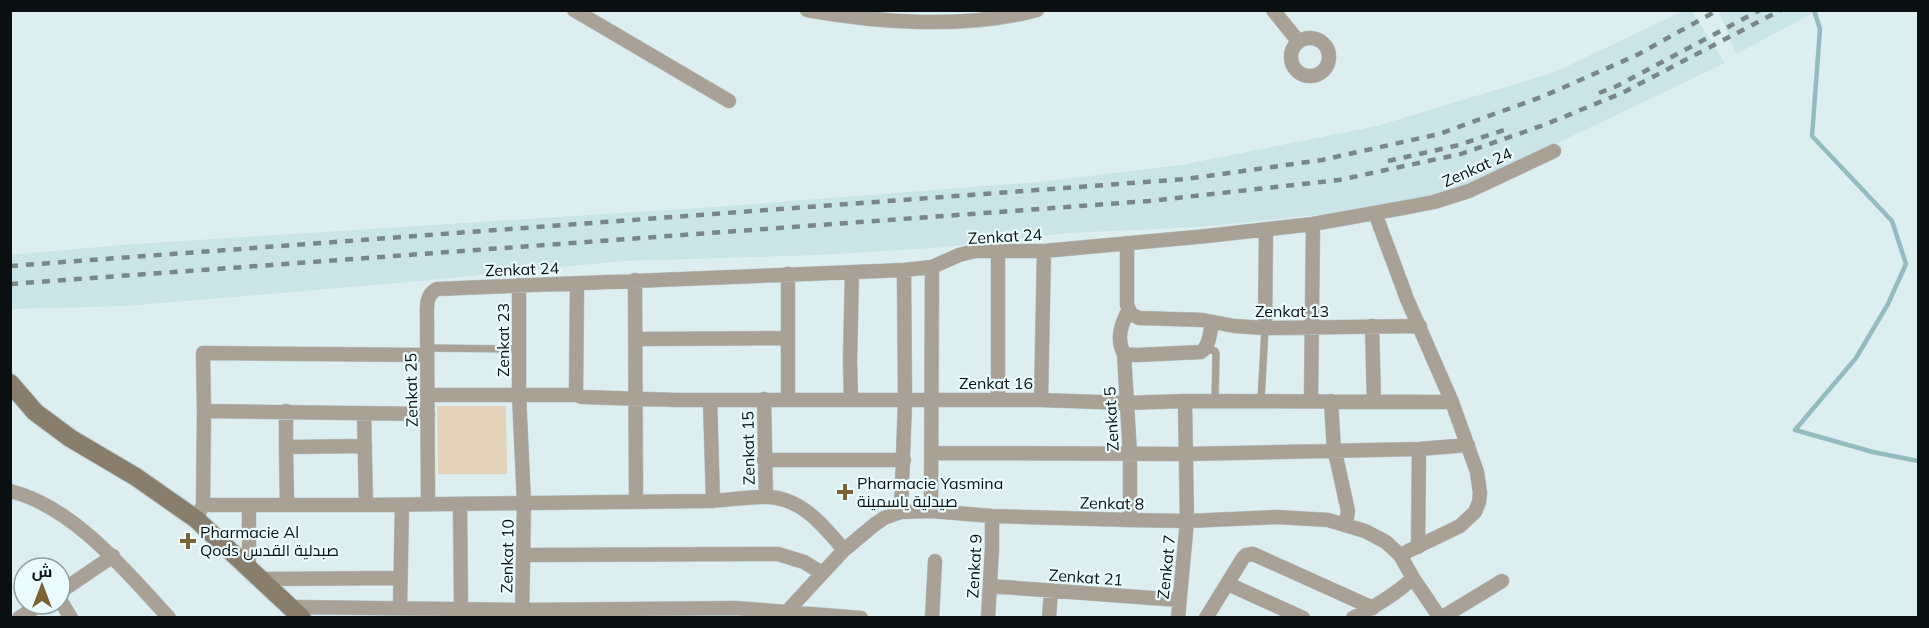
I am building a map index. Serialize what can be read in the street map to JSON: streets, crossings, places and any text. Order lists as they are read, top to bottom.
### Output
{
  "streets": {
    "street": [
      "Zenkat 24",
      "Zenkat 13",
      "Zenkat 23",
      "Zenkat 16",
      "Zenkat 25",
      "Zenkat 5",
      "Zenkat 15",
      "Zenkat 8",
      "Zenkat 10",
      "Zenkat 9",
      "Zenkat 7",
      "Zenkat 21"
    ]
  },
  "crossings": [
    ["Zenkat 24", "Zenkat 23"],
    ["Zenkat 24", "Zenkat 25"],
    ["Zenkat 13", "Zenkat 5"],
    ["Zenkat 23", "Zenkat 16"],
    ["Zenkat 23", "Zenkat 10"],
    ["Zenkat 16", "Zenkat 25"],
    ["Zenkat 16", "Zenkat 5"],
    ["Zenkat 16", "Zenkat 15"],
    ["Zenkat 16", "Zenkat 7"],
    ["Zenkat 5", "Zenkat 8"],
    ["Zenkat 8", "Zenkat 9"],
    ["Zenkat 8", "Zenkat 7"],
    ["Zenkat 9", "Zenkat 21"],
    ["Zenkat 7", "Zenkat 21"]
  ],
  "places": {
    "health": ["Pharmacie Yasmina صيدلية ياسمينة", "Pharmacie Al Qods صبدلية القدس"]
  },
  "north": "top"
}
